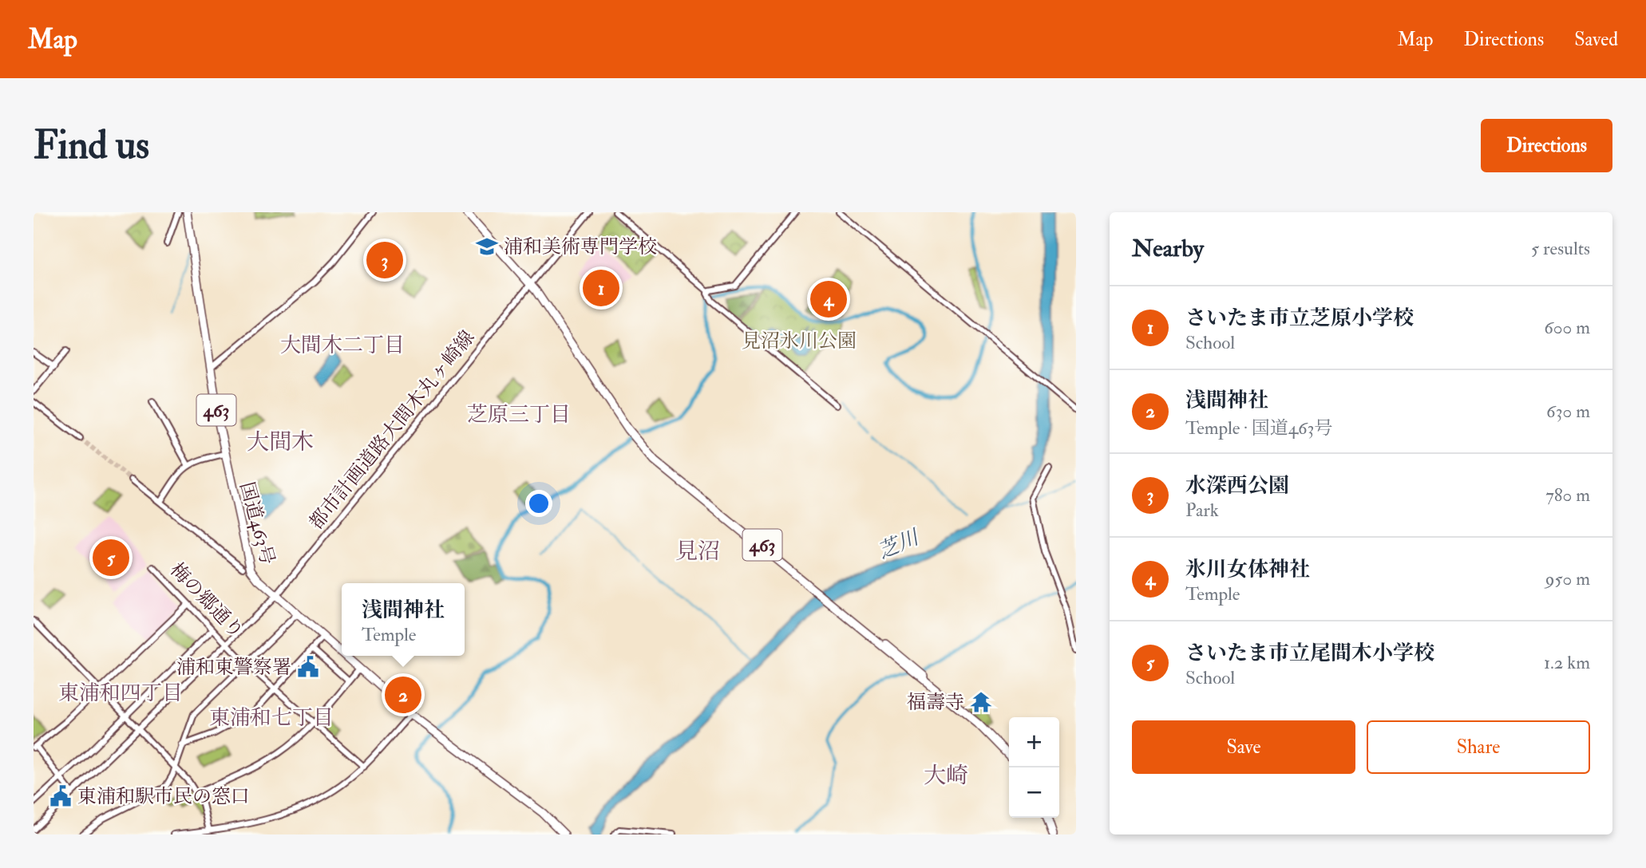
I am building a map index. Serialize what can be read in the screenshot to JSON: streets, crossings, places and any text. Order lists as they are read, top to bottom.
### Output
{
  "streets": {
    "highway": ["463", "国道463号"],
    "street": ["都市計画道路大間木丸ヶ崎線", "梅の郷通り"]
  },
  "crossings": [
    ["463", "都市計画道路大間木丸ヶ崎線"],
    ["都市計画道路大間木丸ヶ崎線", "国道463号"],
    ["都市計画道路大間木丸ヶ崎線", "梅の郷通り"]
  ],
  "districts": [
    "大間木二丁目",
    "芝原三丁目",
    "大間木",
    "見沼",
    "東浦和四丁目",
    "東浦和七丁目",
    "大崎"
  ],
  "water": ["芝川"],
  "parks": ["見沼氷川公園"],
  "places": {
    "school or university": ["浦和美術専門学校"],
    "public building": ["浦和東警察署", "東浦和駅市民の窓口"],
    "temple": ["福壽寺"]
  },
  "page": {
    "header": "Map",
    "nav": ["Map", "Directions", "Saved"],
    "buttons": [
      "Directions",
      ["Save", "Share"]
    ],
    "title": "Find us",
    "heading": ["Nearby", "5 results"],
    "pins": [
      "3",
      "1",
      "4",
      "5",
      "2"
    ],
    "list": [
      {
        "mark": "1",
        "name": "さいたま市立芝原小学校",
        "note": "School",
        "value": "600 m"
      },
      {
        "mark": "2",
        "name": "浅間神社",
        "note": "Temple · 国道463号",
        "value": "630 m"
      },
      {
        "mark": "3",
        "name": "水深西公園",
        "note": "Park",
        "value": "780 m"
      },
      {
        "mark": "4",
        "name": "氷川女体神社",
        "note": "Temple",
        "value": "950 m"
      },
      {
        "mark": "5",
        "name": "さいたま市立尾間木小学校",
        "note": "School",
        "value": "1.2 km"
      }
    ],
    "popup": ["浅間神社", "Temple"],
    "map_buttons": ["+", "−"]
  }
}
